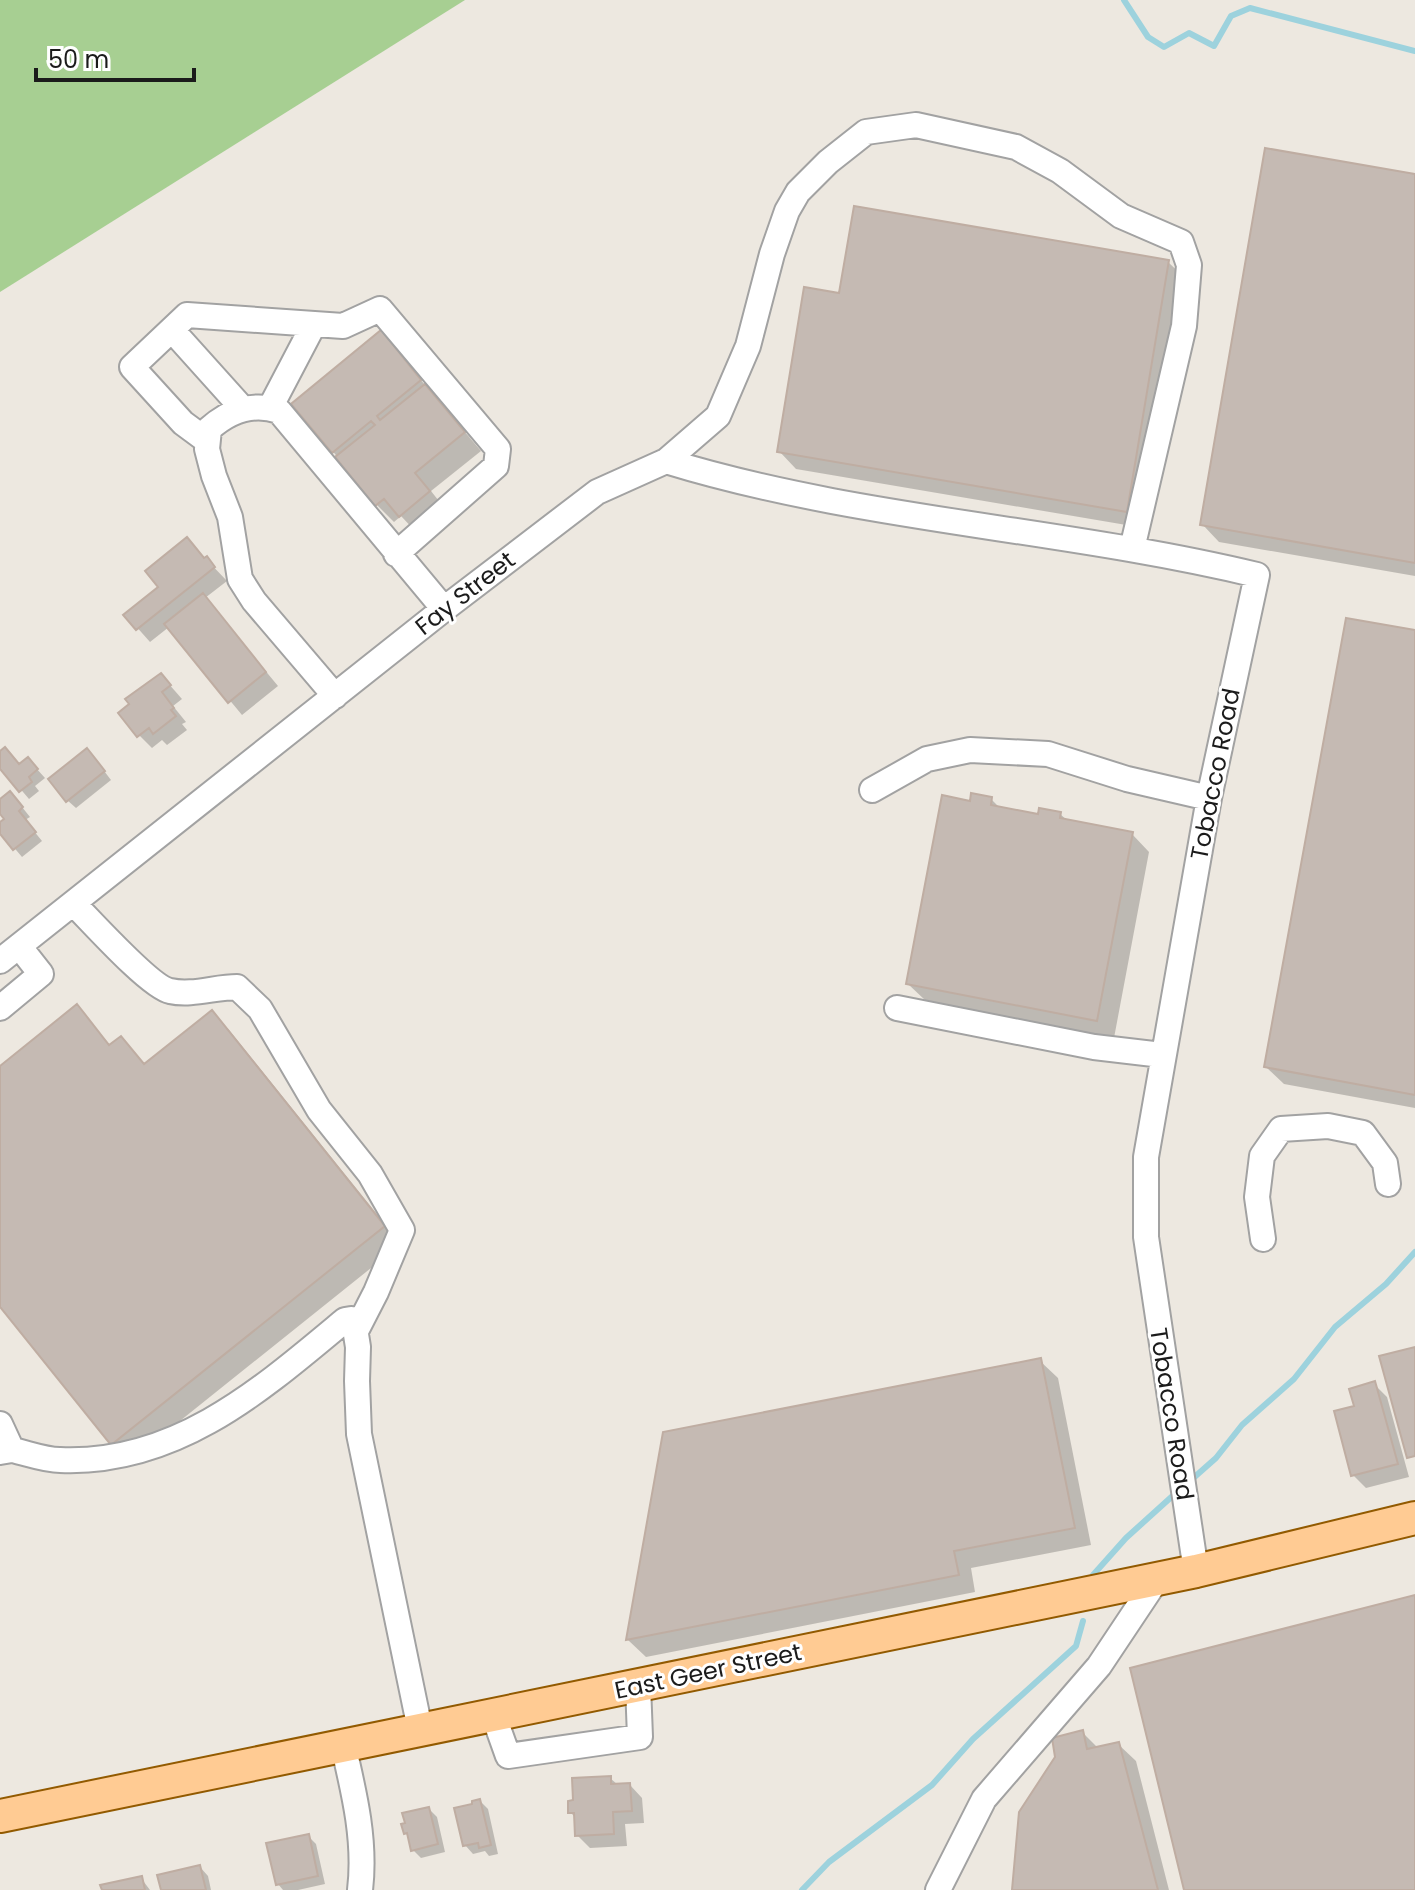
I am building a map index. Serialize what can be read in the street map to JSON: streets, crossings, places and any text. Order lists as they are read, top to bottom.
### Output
{
  "streets": {
    "main road": ["East Geer Street"],
    "street": ["Fay Street", "Tobacco Road"]
  },
  "crossings": [
    ["Fay Street", "Tobacco Road"],
    ["Tobacco Road", "East Geer Street"]
  ],
  "scale_bar": "50 m"
}
